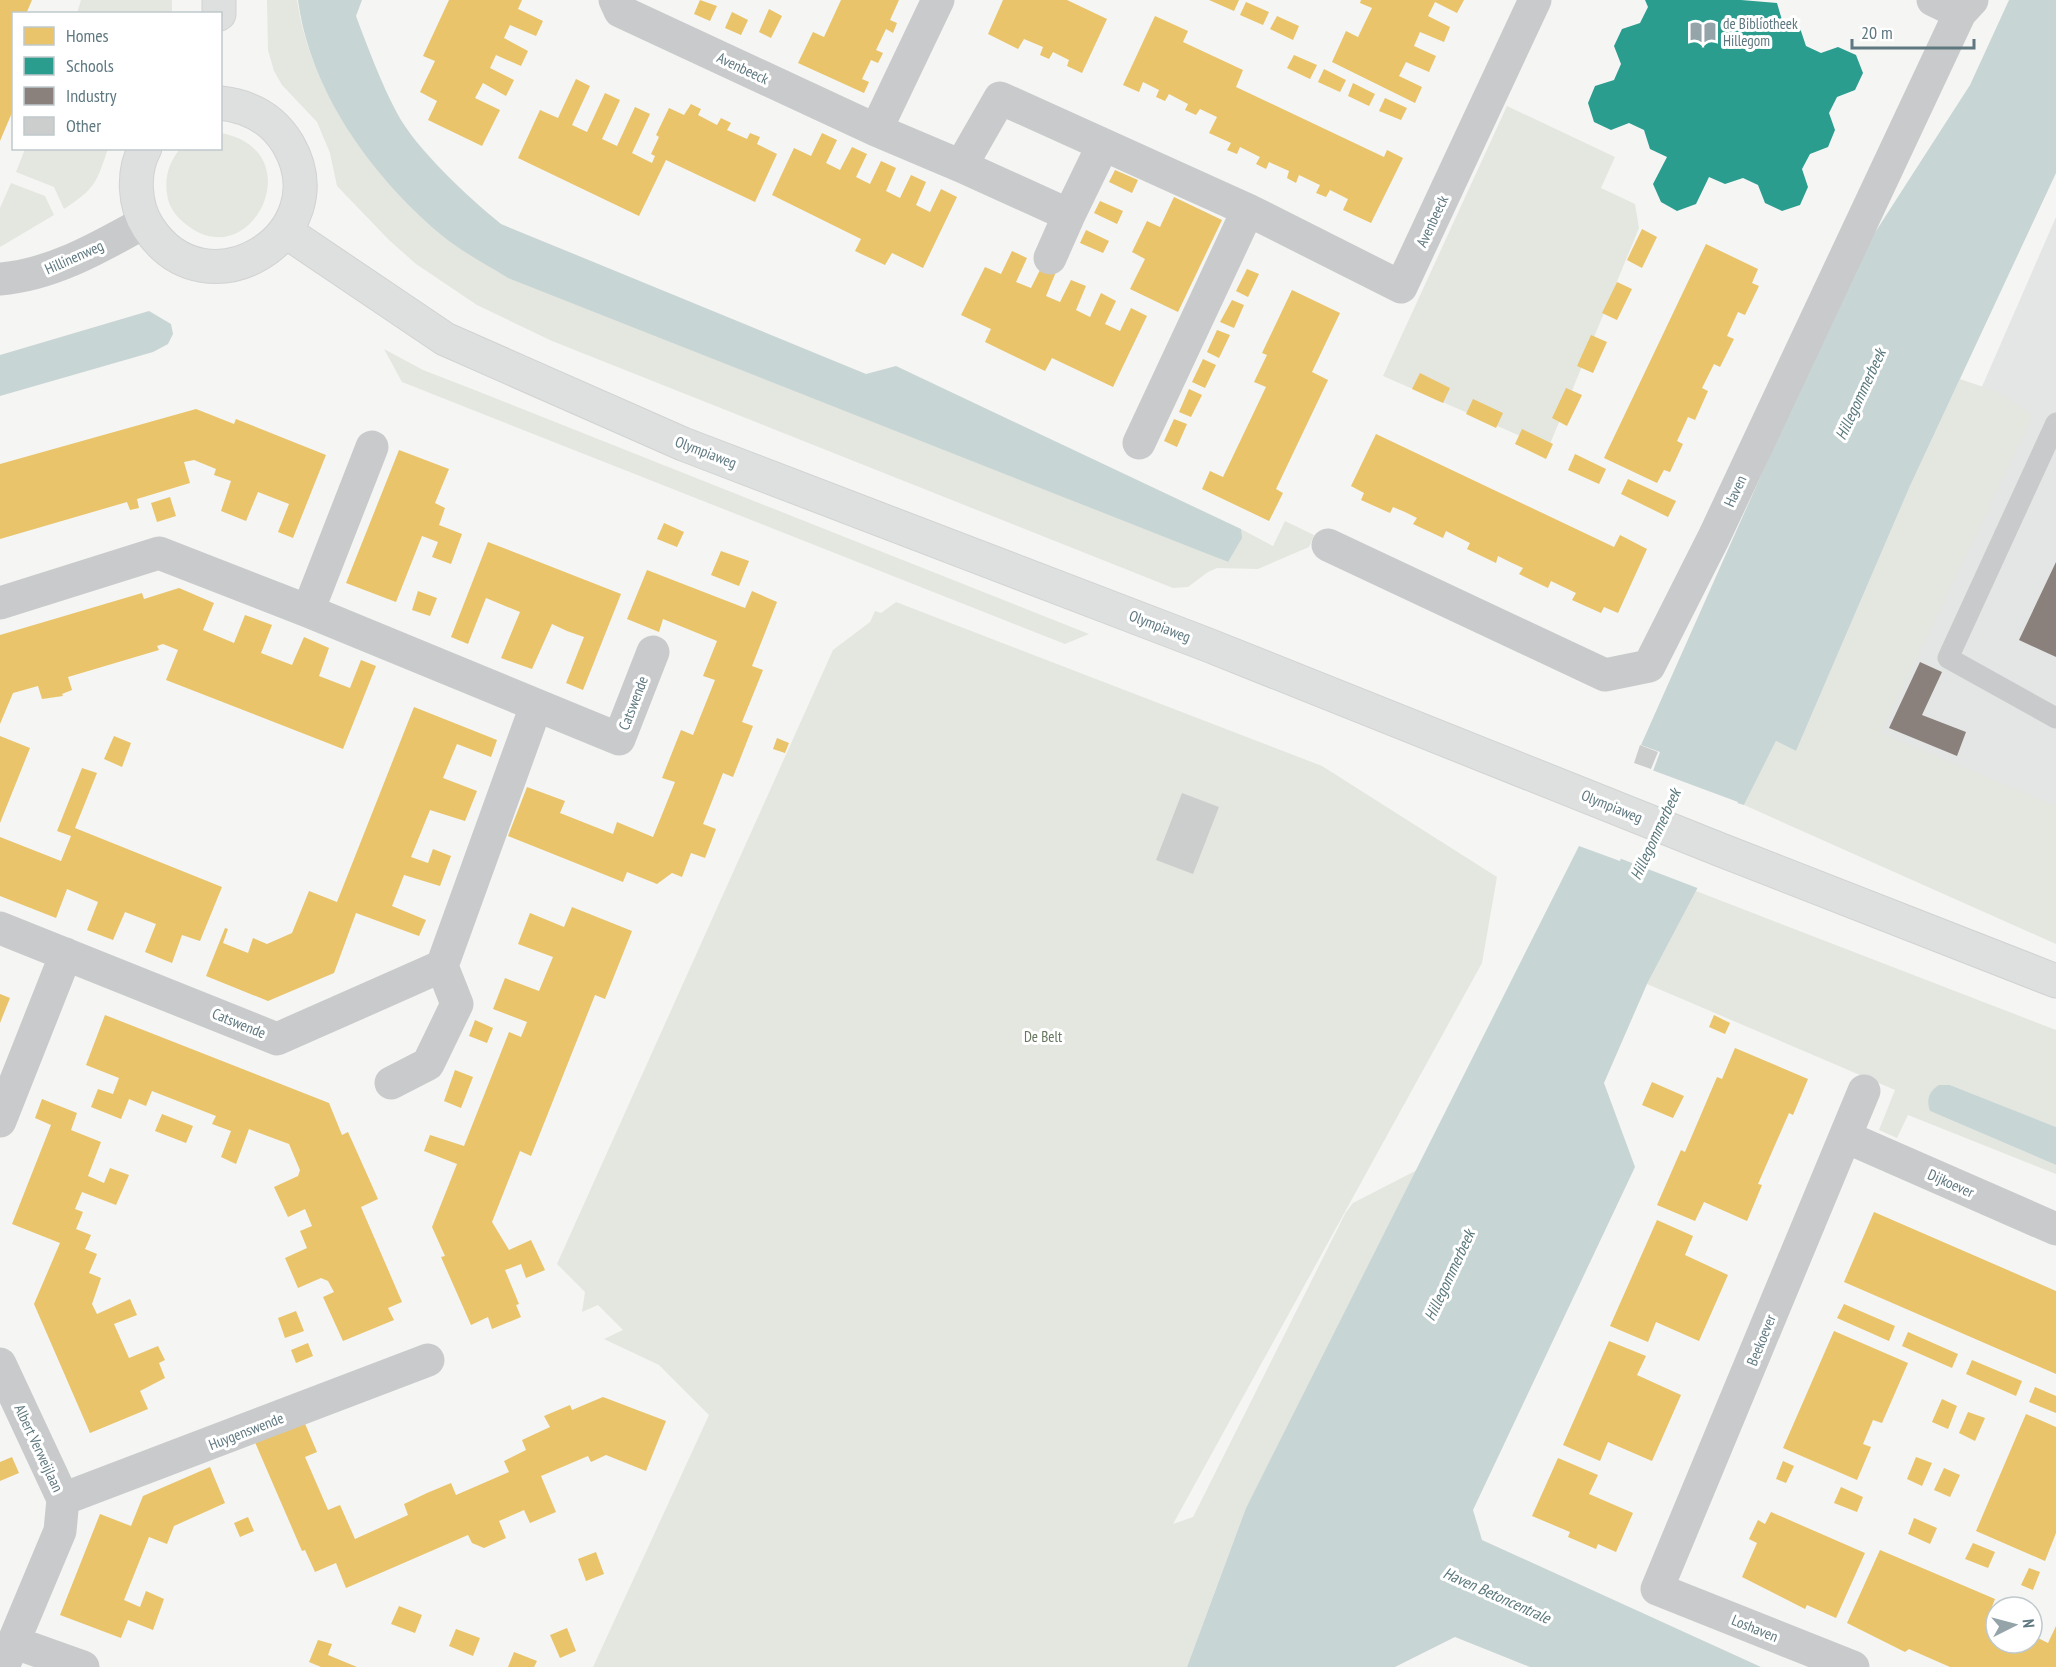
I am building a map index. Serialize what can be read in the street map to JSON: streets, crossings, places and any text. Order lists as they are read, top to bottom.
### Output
{
  "streets": {
    "main road": ["Olympiaweg"],
    "street": [
      "Avenbeeck",
      "Hillinenweg",
      "Haven",
      "Catswende",
      "Dijkoever",
      "Beekoever",
      "Huygenswende",
      "Albert Verweijlaan",
      "Loshaven"
    ]
  },
  "crossings": [
    ["Dijkoever", "Beekoever"],
    ["Beekoever", "Loshaven"],
    ["Huygenswende", "Albert Verweijlaan"]
  ],
  "water": ["Hillegommerbeek", "Haven Betoncentrale"],
  "parks": ["De Belt"],
  "places": {
    "library": ["de Bibliotheek Hillegom"]
  },
  "legend": [
    "Homes",
    "Schools",
    "Industry",
    "Other"
  ],
  "scale_bar": "20 m",
  "north": "right"
}
